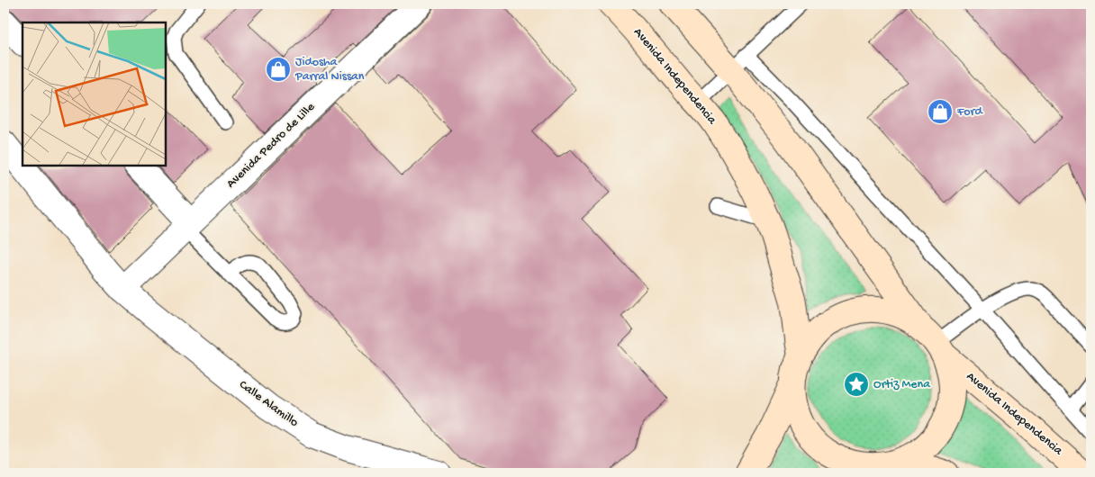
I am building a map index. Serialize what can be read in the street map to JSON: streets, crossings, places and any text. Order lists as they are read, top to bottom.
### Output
{
  "streets": {
    "main road": ["Avenida Independencia"],
    "street": ["Avenida Pedro de Lille", "Calle Alamillo"]
  },
  "crossings": [
    ["Avenida Pedro de Lille", "Calle Alamillo"]
  ],
  "places": {
    "shop": ["Jidosha Parral Nissan", "Ford"],
    "place": ["Ortiz Mena"]
  }
}
